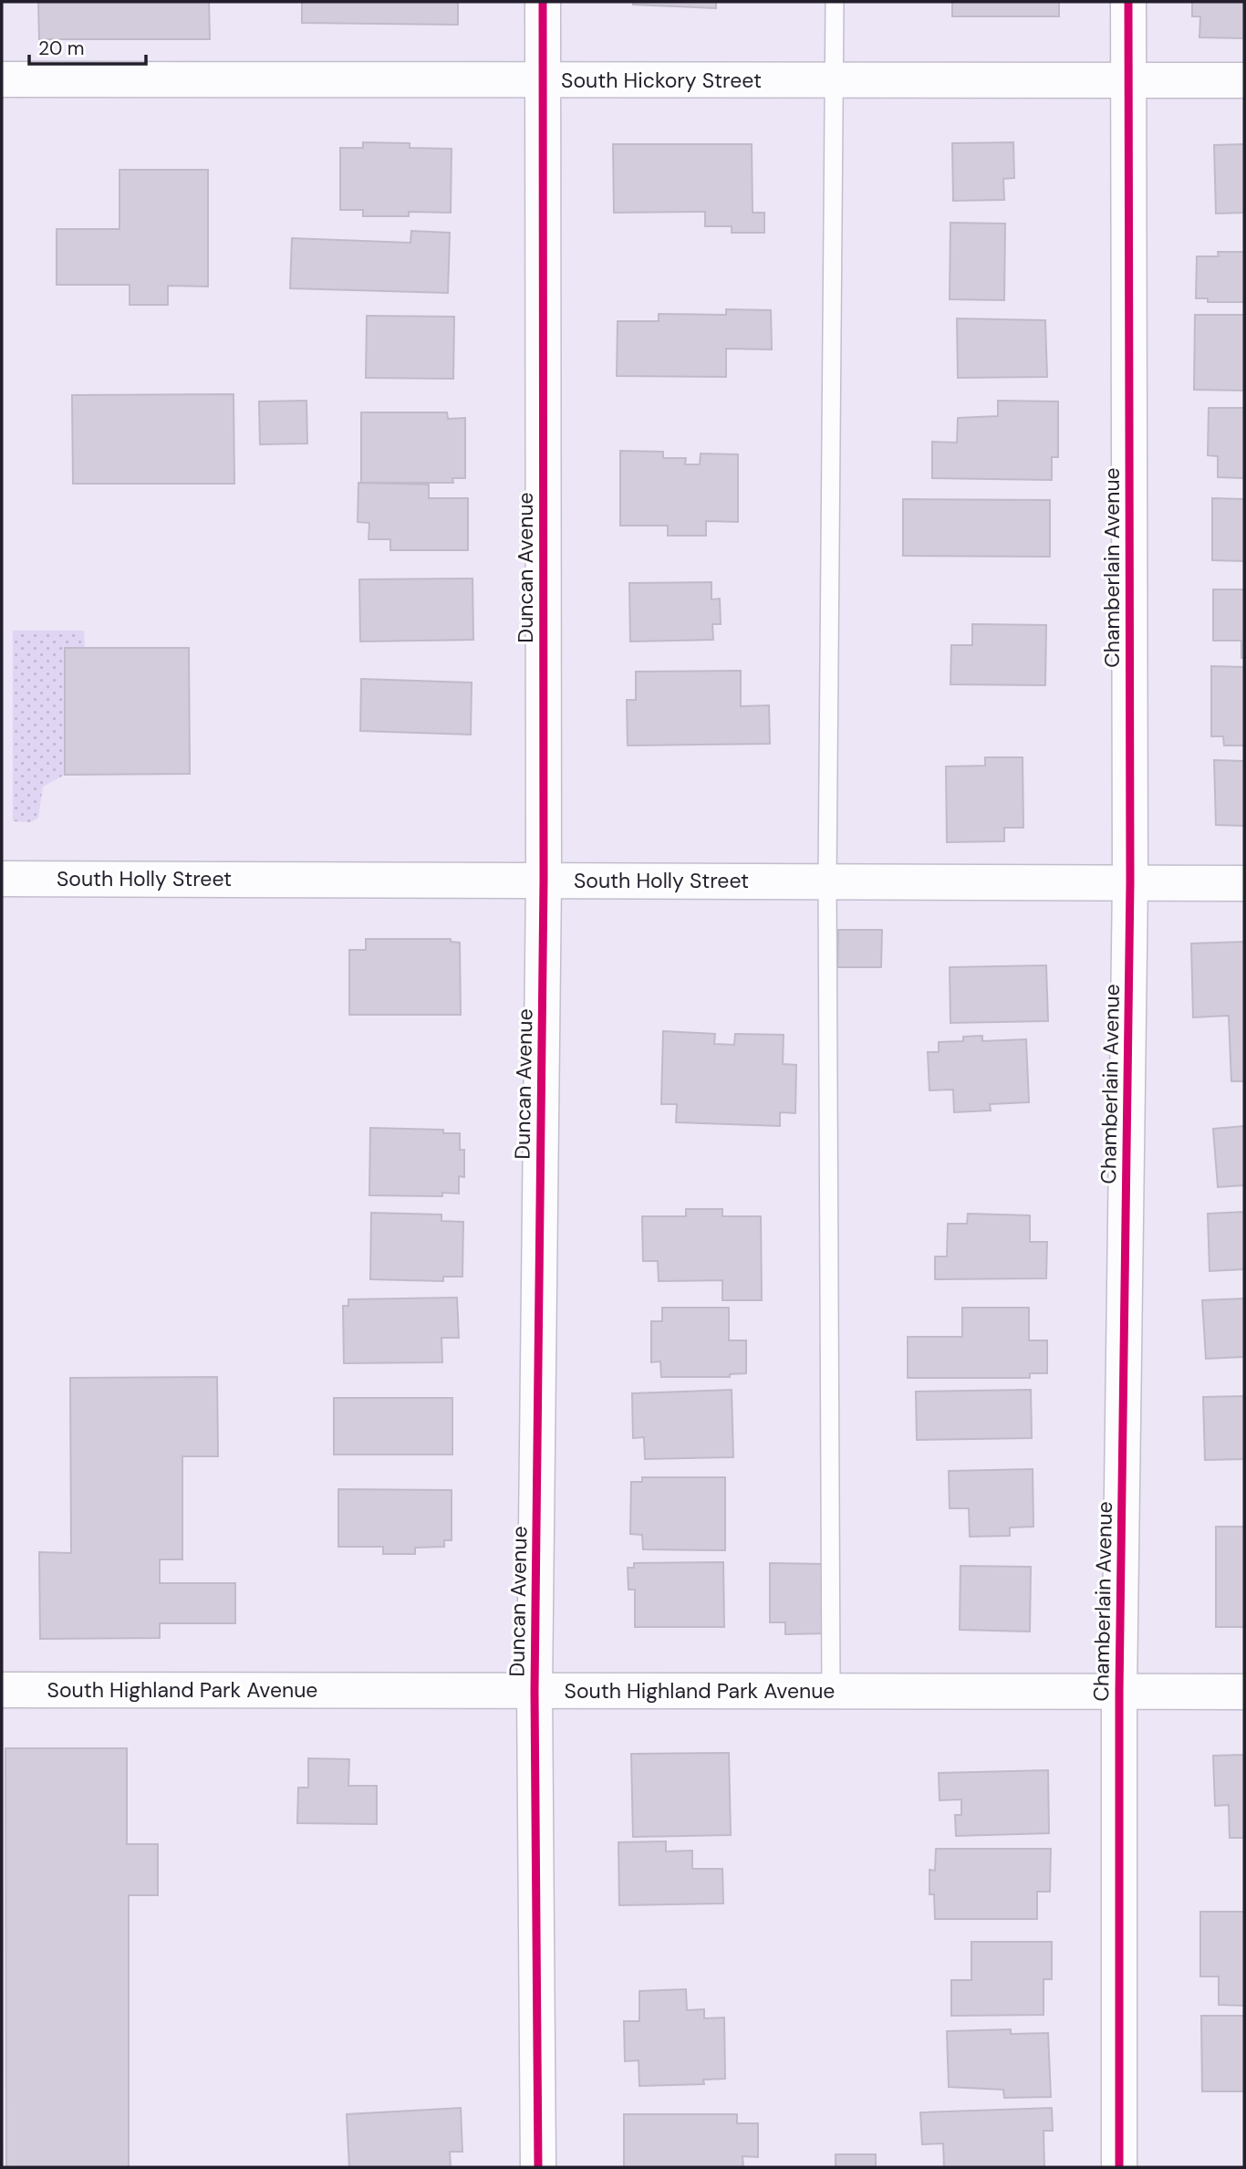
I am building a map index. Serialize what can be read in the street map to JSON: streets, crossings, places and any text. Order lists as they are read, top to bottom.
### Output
{
  "streets": {
    "street": [
      "South Hickory Street",
      "Duncan Avenue",
      "Chamberlain Avenue",
      "South Holly Street",
      "South Highland Park Avenue"
    ]
  },
  "crossings": [
    ["South Hickory Street", "Duncan Avenue"],
    ["South Hickory Street", "Chamberlain Avenue"],
    ["Duncan Avenue", "South Holly Street"],
    ["Duncan Avenue", "South Highland Park Avenue"],
    ["Chamberlain Avenue", "South Holly Street"],
    ["Chamberlain Avenue", "South Highland Park Avenue"]
  ],
  "scale_bar": "20 m"
}
